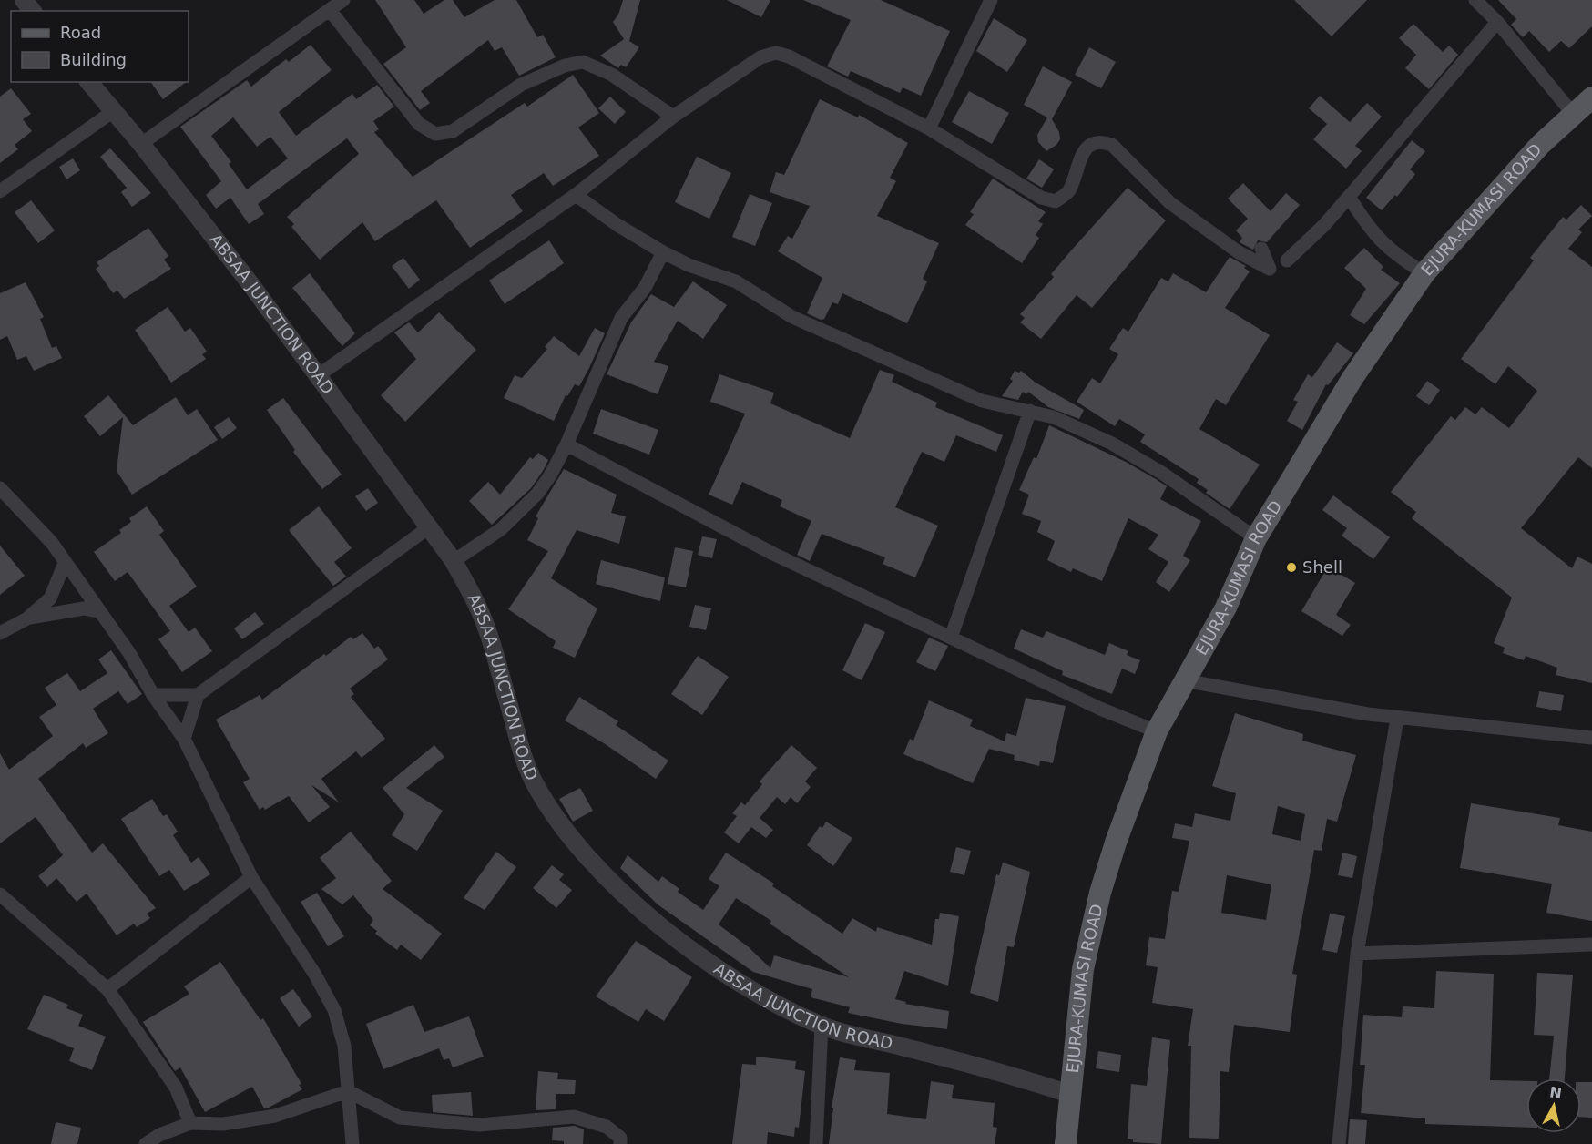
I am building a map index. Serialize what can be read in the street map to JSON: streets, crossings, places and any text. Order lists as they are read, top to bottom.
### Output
{
  "streets": {
    "main road": ["EJURA-KUMASI ROAD"],
    "street": ["ABSAA JUNCTION ROAD"]
  },
  "crossings": [
    ["EJURA-KUMASI ROAD", "ABSAA JUNCTION ROAD"]
  ],
  "places": ["Shell"],
  "legend": ["Road", "Building"],
  "north": "top"
}
